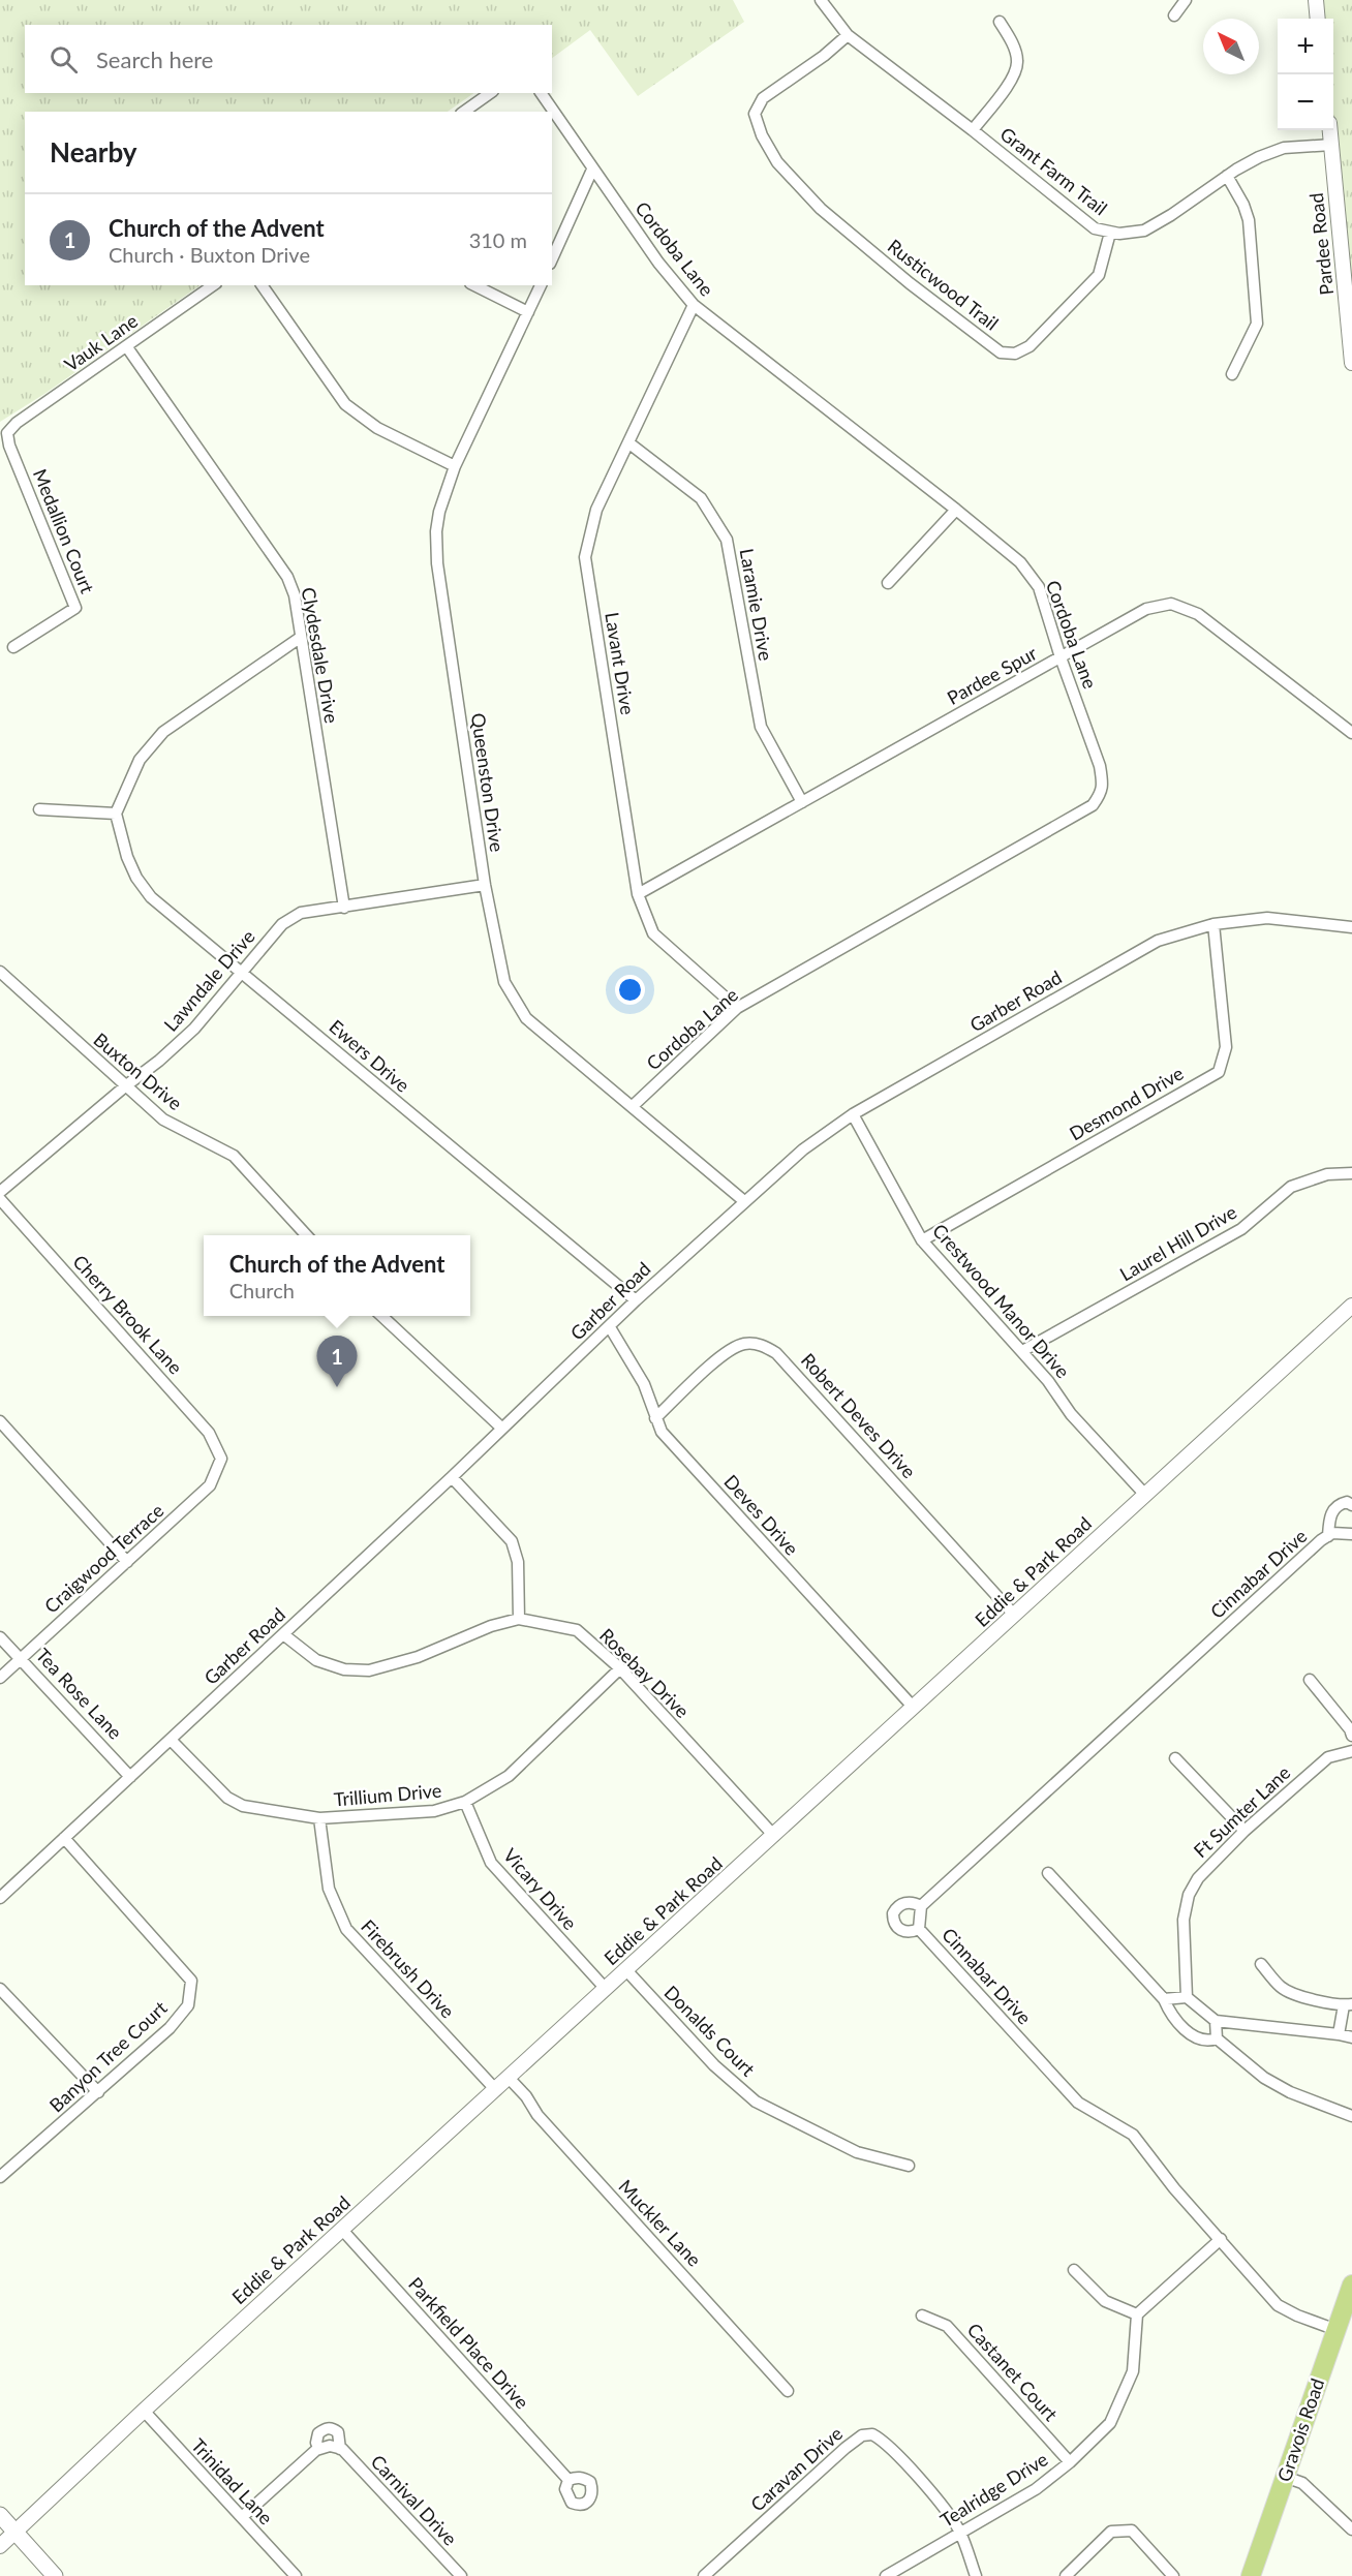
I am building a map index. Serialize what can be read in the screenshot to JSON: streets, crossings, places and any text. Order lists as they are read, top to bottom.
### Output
{
  "streets": {
    "main road": ["Gravois Road"],
    "street": [
      "Grant Farm Trail",
      "Pardee Road",
      "Cordoba Lane",
      "Rusticwood Trail",
      "Vauk Lane",
      "Medallion Court",
      "Laramie Drive",
      "Clydesdale Drive",
      "Lavant Drive",
      "Pardee Spur",
      "Queenston Drive",
      "Lawndale Drive",
      "Garber Road",
      "Ewers Drive",
      "Buxton Drive",
      "Desmond Drive",
      "Laurel Hill Drive",
      "Crestwood Manor Drive",
      "Cherry Brook Lane",
      "Robert Deves Drive",
      "Deves Drive",
      "Craigwood Terrace",
      "Eddie & Park Road",
      "Cinnabar Drive",
      "Rosebay Drive",
      "Tea Rose Lane",
      "Trillium Drive",
      "Ft Sumter Lane",
      "Vicary Drive",
      "Firebrush Drive",
      "Donalds Court",
      "Banyon Tree Court",
      "Muckler Lane",
      "Parkfield Place Drive",
      "Castanet Court",
      "Caravan Drive",
      "Trinidad Lane",
      "Tealridge Drive",
      "Carnival Drive"
    ]
  },
  "crossings": [
    ["Grant Farm Trail", "Pardee Road"],
    ["Grant Farm Trail", "Rusticwood Trail"],
    ["Cordoba Lane", "Lavant Drive"],
    ["Cordoba Lane", "Pardee Spur"],
    ["Cordoba Lane", "Queenston Drive"],
    ["Vauk Lane", "Medallion Court"],
    ["Vauk Lane", "Clydesdale Drive"],
    ["Laramie Drive", "Lavant Drive"],
    ["Laramie Drive", "Pardee Spur"],
    ["Clydesdale Drive", "Lawndale Drive"],
    ["Lavant Drive", "Pardee Spur"],
    ["Queenston Drive", "Lawndale Drive"],
    ["Queenston Drive", "Garber Road"],
    ["Lawndale Drive", "Ewers Drive"],
    ["Lawndale Drive", "Buxton Drive"],
    ["Garber Road", "Ewers Drive"],
    ["Garber Road", "Desmond Drive"],
    ["Garber Road", "Crestwood Manor Drive"],
    ["Garber Road", "Deves Drive"],
    ["Garber Road", "Rosebay Drive"],
    ["Garber Road", "Tea Rose Lane"],
    ["Garber Road", "Trillium Drive"],
    ["Garber Road", "Banyon Tree Court"],
    ["Desmond Drive", "Crestwood Manor Drive"],
    ["Laurel Hill Drive", "Crestwood Manor Drive"],
    ["Crestwood Manor Drive", "Eddie & Park Road"],
    ["Cherry Brook Lane", "Craigwood Terrace"],
    ["Robert Deves Drive", "Deves Drive"],
    ["Robert Deves Drive", "Eddie & Park Road"],
    ["Deves Drive", "Eddie & Park Road"],
    ["Craigwood Terrace", "Tea Rose Lane"],
    ["Eddie & Park Road", "Rosebay Drive"],
    ["Eddie & Park Road", "Vicary Drive"],
    ["Eddie & Park Road", "Firebrush Drive"],
    ["Eddie & Park Road", "Donalds Court"],
    ["Eddie & Park Road", "Muckler Lane"],
    ["Eddie & Park Road", "Parkfield Place Drive"],
    ["Eddie & Park Road", "Trinidad Lane"],
    ["Cinnabar Drive", "Gravois Road"],
    ["Rosebay Drive", "Trillium Drive"],
    ["Trillium Drive", "Vicary Drive"],
    ["Trillium Drive", "Firebrush Drive"],
    ["Castanet Court", "Tealridge Drive"],
    ["Caravan Drive", "Tealridge Drive"],
    ["Trinidad Lane", "Carnival Drive"]
  ],
  "north": "top left",
  "page": {
    "map_buttons": ["+", "−"],
    "search": "Search here",
    "heading": "Nearby",
    "list": [
      {
        "mark": "1",
        "name": "Church of the Advent",
        "note": "Church · Buxton Drive",
        "value": "310 m"
      }
    ],
    "popup": ["Church of the Advent", "Church"],
    "pins": "1"
  }
}
